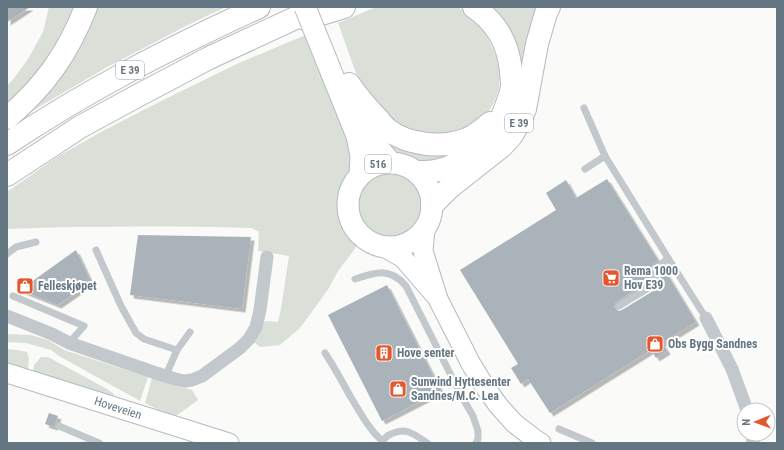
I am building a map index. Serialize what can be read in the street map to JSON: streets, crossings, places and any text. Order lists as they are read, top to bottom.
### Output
{
  "streets": {
    "highway": ["E 39"],
    "main road": ["516", "Hoveveien"]
  },
  "crossings": [
    ["E 39", "516"]
  ],
  "places": {
    "supermarket": ["Rema 1000 Hov E39"],
    "shop": ["Felleskjøpet", "Obs Bygg Sandnes", "Sunwind Hyttesenter Sandnes/M.C. Lea"],
    "building": ["Hove senter"]
  },
  "north": "left"
}
